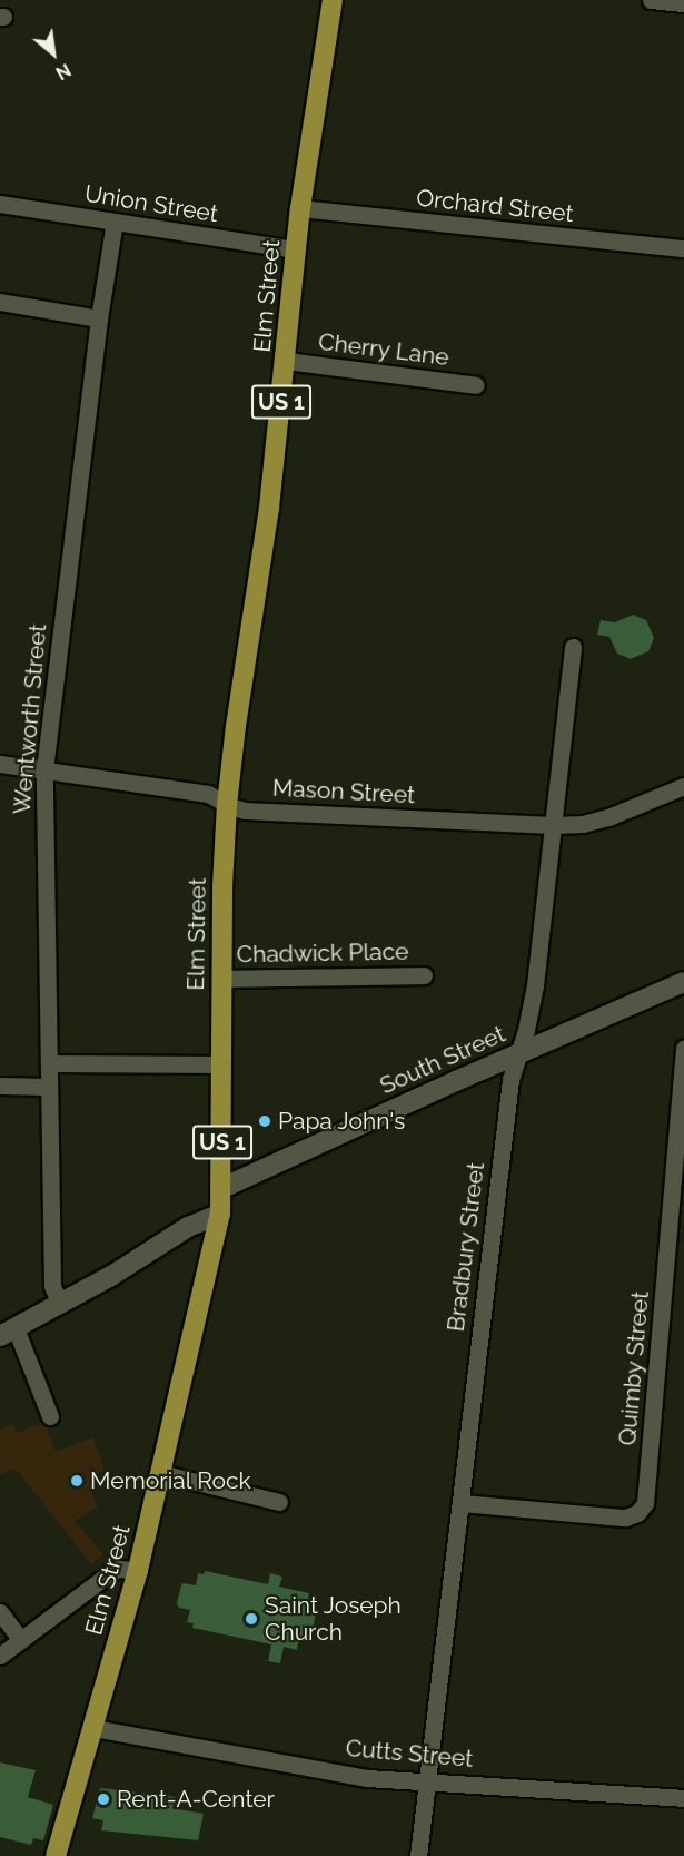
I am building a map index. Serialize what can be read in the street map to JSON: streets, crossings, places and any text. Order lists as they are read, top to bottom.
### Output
{
  "streets": {
    "main road": ["Elm Street", "US 1"],
    "street": [
      "Union Street",
      "Orchard Street",
      "Cherry Lane",
      "Wentworth Street",
      "Mason Street",
      "Chadwick Place",
      "South Street",
      "Bradbury Street",
      "Quimby Street",
      "Cutts Street"
    ]
  },
  "crossings": [
    ["Union Street", "Elm Street"],
    ["Union Street", "Wentworth Street"],
    ["Orchard Street", "Elm Street"],
    ["Elm Street", "Cherry Lane"],
    ["Elm Street", "Mason Street"],
    ["Elm Street", "Chadwick Place"],
    ["Elm Street", "South Street"],
    ["Elm Street", "Cutts Street"],
    ["Wentworth Street", "Mason Street"],
    ["Mason Street", "Bradbury Street"],
    ["South Street", "Bradbury Street"],
    ["Bradbury Street", "Quimby Street"],
    ["Bradbury Street", "Cutts Street"]
  ],
  "places": [
    "Papa John's",
    "Memorial Rock",
    "Saint Joseph Church",
    "Rent-A-Center"
  ],
  "north": "bottom right"
}
